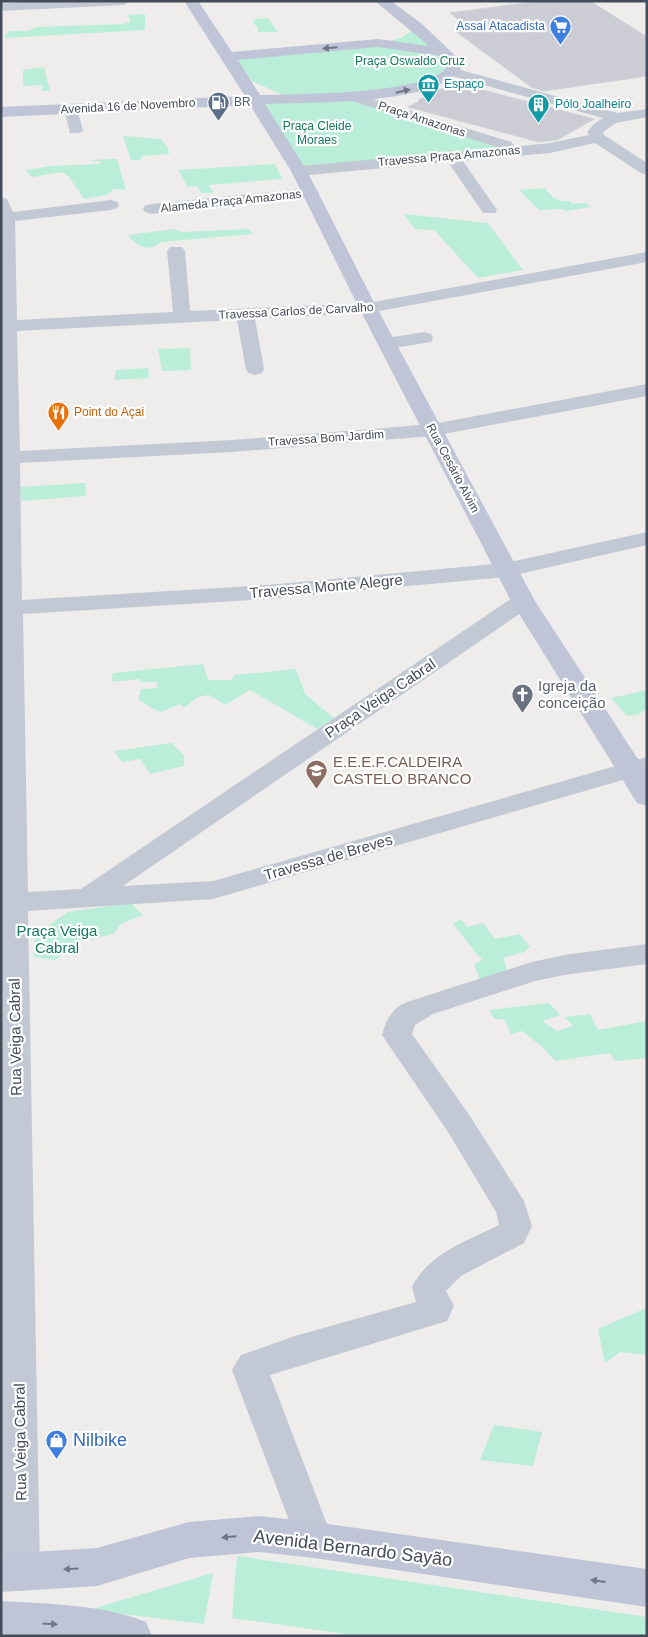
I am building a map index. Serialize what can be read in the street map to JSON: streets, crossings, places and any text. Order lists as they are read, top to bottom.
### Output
{
  "streets": {
    "street": [
      "Avenida 16 de Novembro",
      "Praça Amazonas",
      "Travessa Praça Amazonas",
      "Alameda Praça Amazonas",
      "Travessa Carlos de Carvalho",
      "Travessa Bom Jardim",
      "Rua Cesário Alvim",
      "Travessa Monte Alegre",
      "Praça Veiga Cabral",
      "Travessa de Breves",
      "Rua Veiga Cabral",
      "Avenida Bernardo Sayão"
    ]
  },
  "crossings": [
    ["Avenida 16 de Novembro", "Praça Amazonas"],
    ["Avenida 16 de Novembro", "Rua Cesário Alvim"],
    ["Praça Amazonas", "Travessa Praça Amazonas"],
    ["Travessa Praça Amazonas", "Rua Cesário Alvim"],
    ["Alameda Praça Amazonas", "Rua Cesário Alvim"],
    ["Travessa Carlos de Carvalho", "Rua Cesário Alvim"],
    ["Travessa Carlos de Carvalho", "Rua Veiga Cabral"],
    ["Travessa Bom Jardim", "Rua Cesário Alvim"],
    ["Travessa Bom Jardim", "Rua Veiga Cabral"],
    ["Rua Cesário Alvim", "Travessa Monte Alegre"],
    ["Rua Cesário Alvim", "Praça Veiga Cabral"],
    ["Rua Cesário Alvim", "Travessa de Breves"],
    ["Travessa Monte Alegre", "Rua Veiga Cabral"],
    ["Praça Veiga Cabral", "Travessa de Breves"],
    ["Travessa de Breves", "Rua Veiga Cabral"],
    ["Rua Veiga Cabral", "Avenida Bernardo Sayão"]
  ],
  "one_way": ["Avenida Bernardo Sayão"],
  "parks": ["Praça Oswaldo Cruz", "Praça Cleide Moraes", "Praça Veiga Cabral"],
  "places": {
    "supermarket": ["Assaí Atacadista"],
    "museum": ["Espaço"],
    "fuel station": ["BR"],
    "building": ["Pólo Joalheiro"],
    "restaurant": ["Point do Açai"],
    "church": ["Igreja da conceição"],
    "school or university": ["E.E.E.F.CALDEIRA CASTELO BRANCO"],
    "shop": ["Nilbike"]
  }
}
